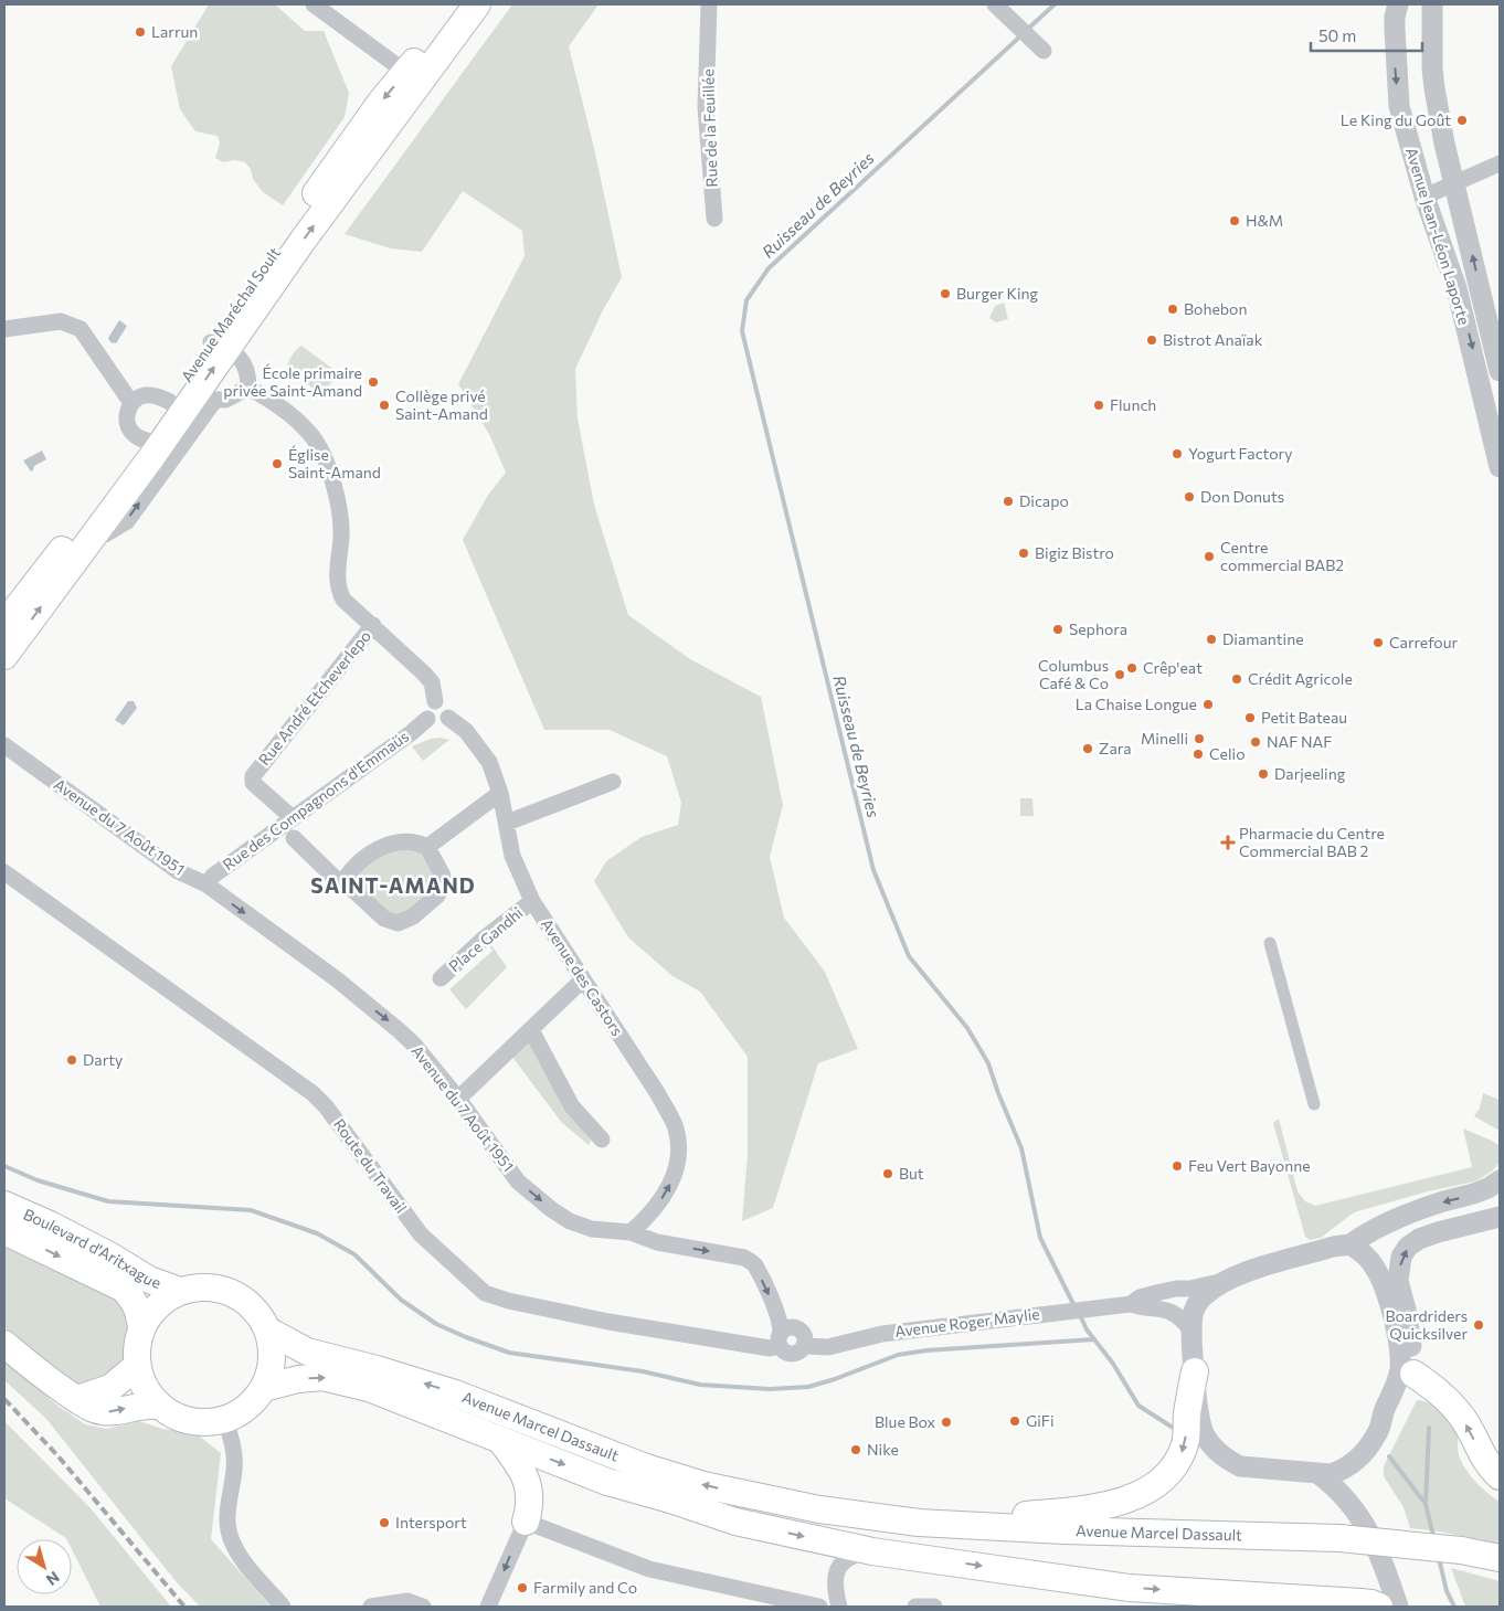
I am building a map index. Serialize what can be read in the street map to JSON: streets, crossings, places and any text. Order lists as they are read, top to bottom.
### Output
{
  "streets": {
    "main road": ["Avenue Maréchal Soult", "Boulevard d'Aritxague", "Avenue Marcel Dassault"],
    "street": [
      "Rue de la Feuillée",
      "Avenue Jean-Léon Laporte",
      "Rue André Etcheverlepo",
      "Rue des Compagnons d'Emmaüs",
      "Avenue du 7 Août 1951",
      "Place Gandhi",
      "Avenue des Castors",
      "Route du Travail",
      "Avenue Roger Maylie"
    ]
  },
  "crossings": [
    ["Rue André Etcheverlepo", "Rue des Compagnons d'Emmaüs"],
    ["Rue des Compagnons d'Emmaüs", "Avenue du 7 Août 1951"],
    ["Rue des Compagnons d'Emmaüs", "Avenue des Castors"],
    ["Avenue du 7 Août 1951", "Avenue des Castors"],
    ["Avenue du 7 Août 1951", "Route du Travail"],
    ["Avenue du 7 Août 1951", "Avenue Roger Maylie"],
    ["Place Gandhi", "Avenue des Castors"],
    ["Route du Travail", "Avenue Roger Maylie"],
    ["Boulevard d'Aritxague", "Avenue Marcel Dassault"]
  ],
  "one_way": ["Avenue du 7 Août 1951"],
  "districts": ["SAINT-AMAND"],
  "water": ["Ruisseau de Beyries"],
  "places": {
    "other": [
      "Larrun",
      "Le King du Goût",
      "H&M",
      "Burger King",
      "Bohebon",
      "Bistrot Anaïak",
      "École primaire privée Saint-Amand",
      "Collège privé Saint-Amand",
      "Flunch",
      "Yogurt Factory",
      "Église Saint-Amand",
      "Don Donuts",
      "Dicapo",
      "Bigiz Bistro",
      "Centre commercial BAB2",
      "Sephora",
      "Diamantine",
      "Carrefour",
      "Crêp'eat",
      "Columbus Café & Co",
      "Crédit Agricole",
      "La Chaise Longue",
      "Petit Bateau",
      "Minelli",
      "NAF NAF",
      "Zara",
      "Celio",
      "Darjeeling",
      "Darty",
      "Feu Vert Bayonne",
      "But",
      "Boardriders Quicksilver",
      "GiFi",
      "Blue Box",
      "Nike",
      "Intersport",
      "Farmily and Co"
    ],
    "health": ["Pharmacie du Centre Commercial BAB 2"]
  },
  "scale_bar": "50 m",
  "north": "bottom right"
}
